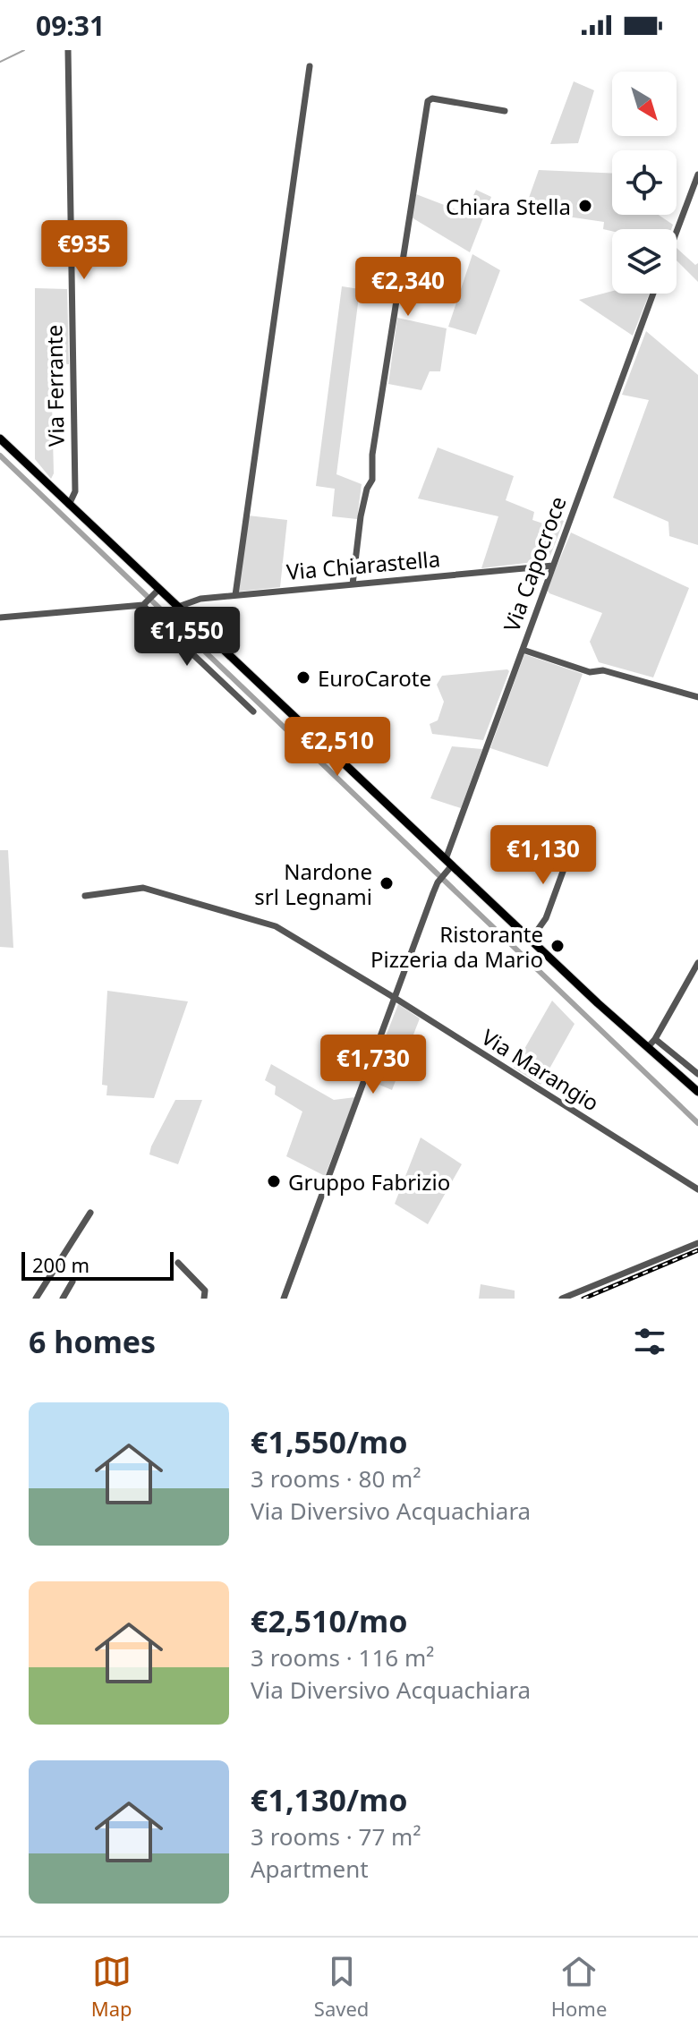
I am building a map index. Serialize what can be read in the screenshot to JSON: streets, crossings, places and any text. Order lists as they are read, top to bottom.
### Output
{
  "streets": {
    "street": [
      "Via Ferrante",
      "Via Capocroce",
      "Via Chiarastella",
      "Via Marangio"
    ]
  },
  "crossings": [
    ["Via Capocroce", "Via Chiarastella"],
    ["Via Capocroce", "Via Marangio"]
  ],
  "places": [
    "Chiara Stella",
    "EuroCarote",
    "Nardone srl Legnami",
    "Ristorante Pizzeria da Mario",
    "Gruppo Fabrizio"
  ],
  "scale_bar": "200 m",
  "north": "bottom right",
  "page": {
    "status": "09:31",
    "price": [
      "€935",
      "€2,340",
      "€1,550",
      "€2,510",
      "€1,130",
      "€1,730"
    ],
    "scale": "200 m",
    "heading": "6 homes",
    "list": [
      {
        "name": "€1,550/mo",
        "note": "3 rooms · 80 m² · Via Diversivo Acquachiara"
      },
      {
        "name": "€2,510/mo",
        "note": "3 rooms · 116 m² · Via Diversivo Acquachiara"
      },
      {
        "name": "€1,130/mo",
        "note": "3 rooms · 77 m² · Apartment"
      }
    ],
    "tabs": ["Map", "Saved", "Home"]
  }
}
